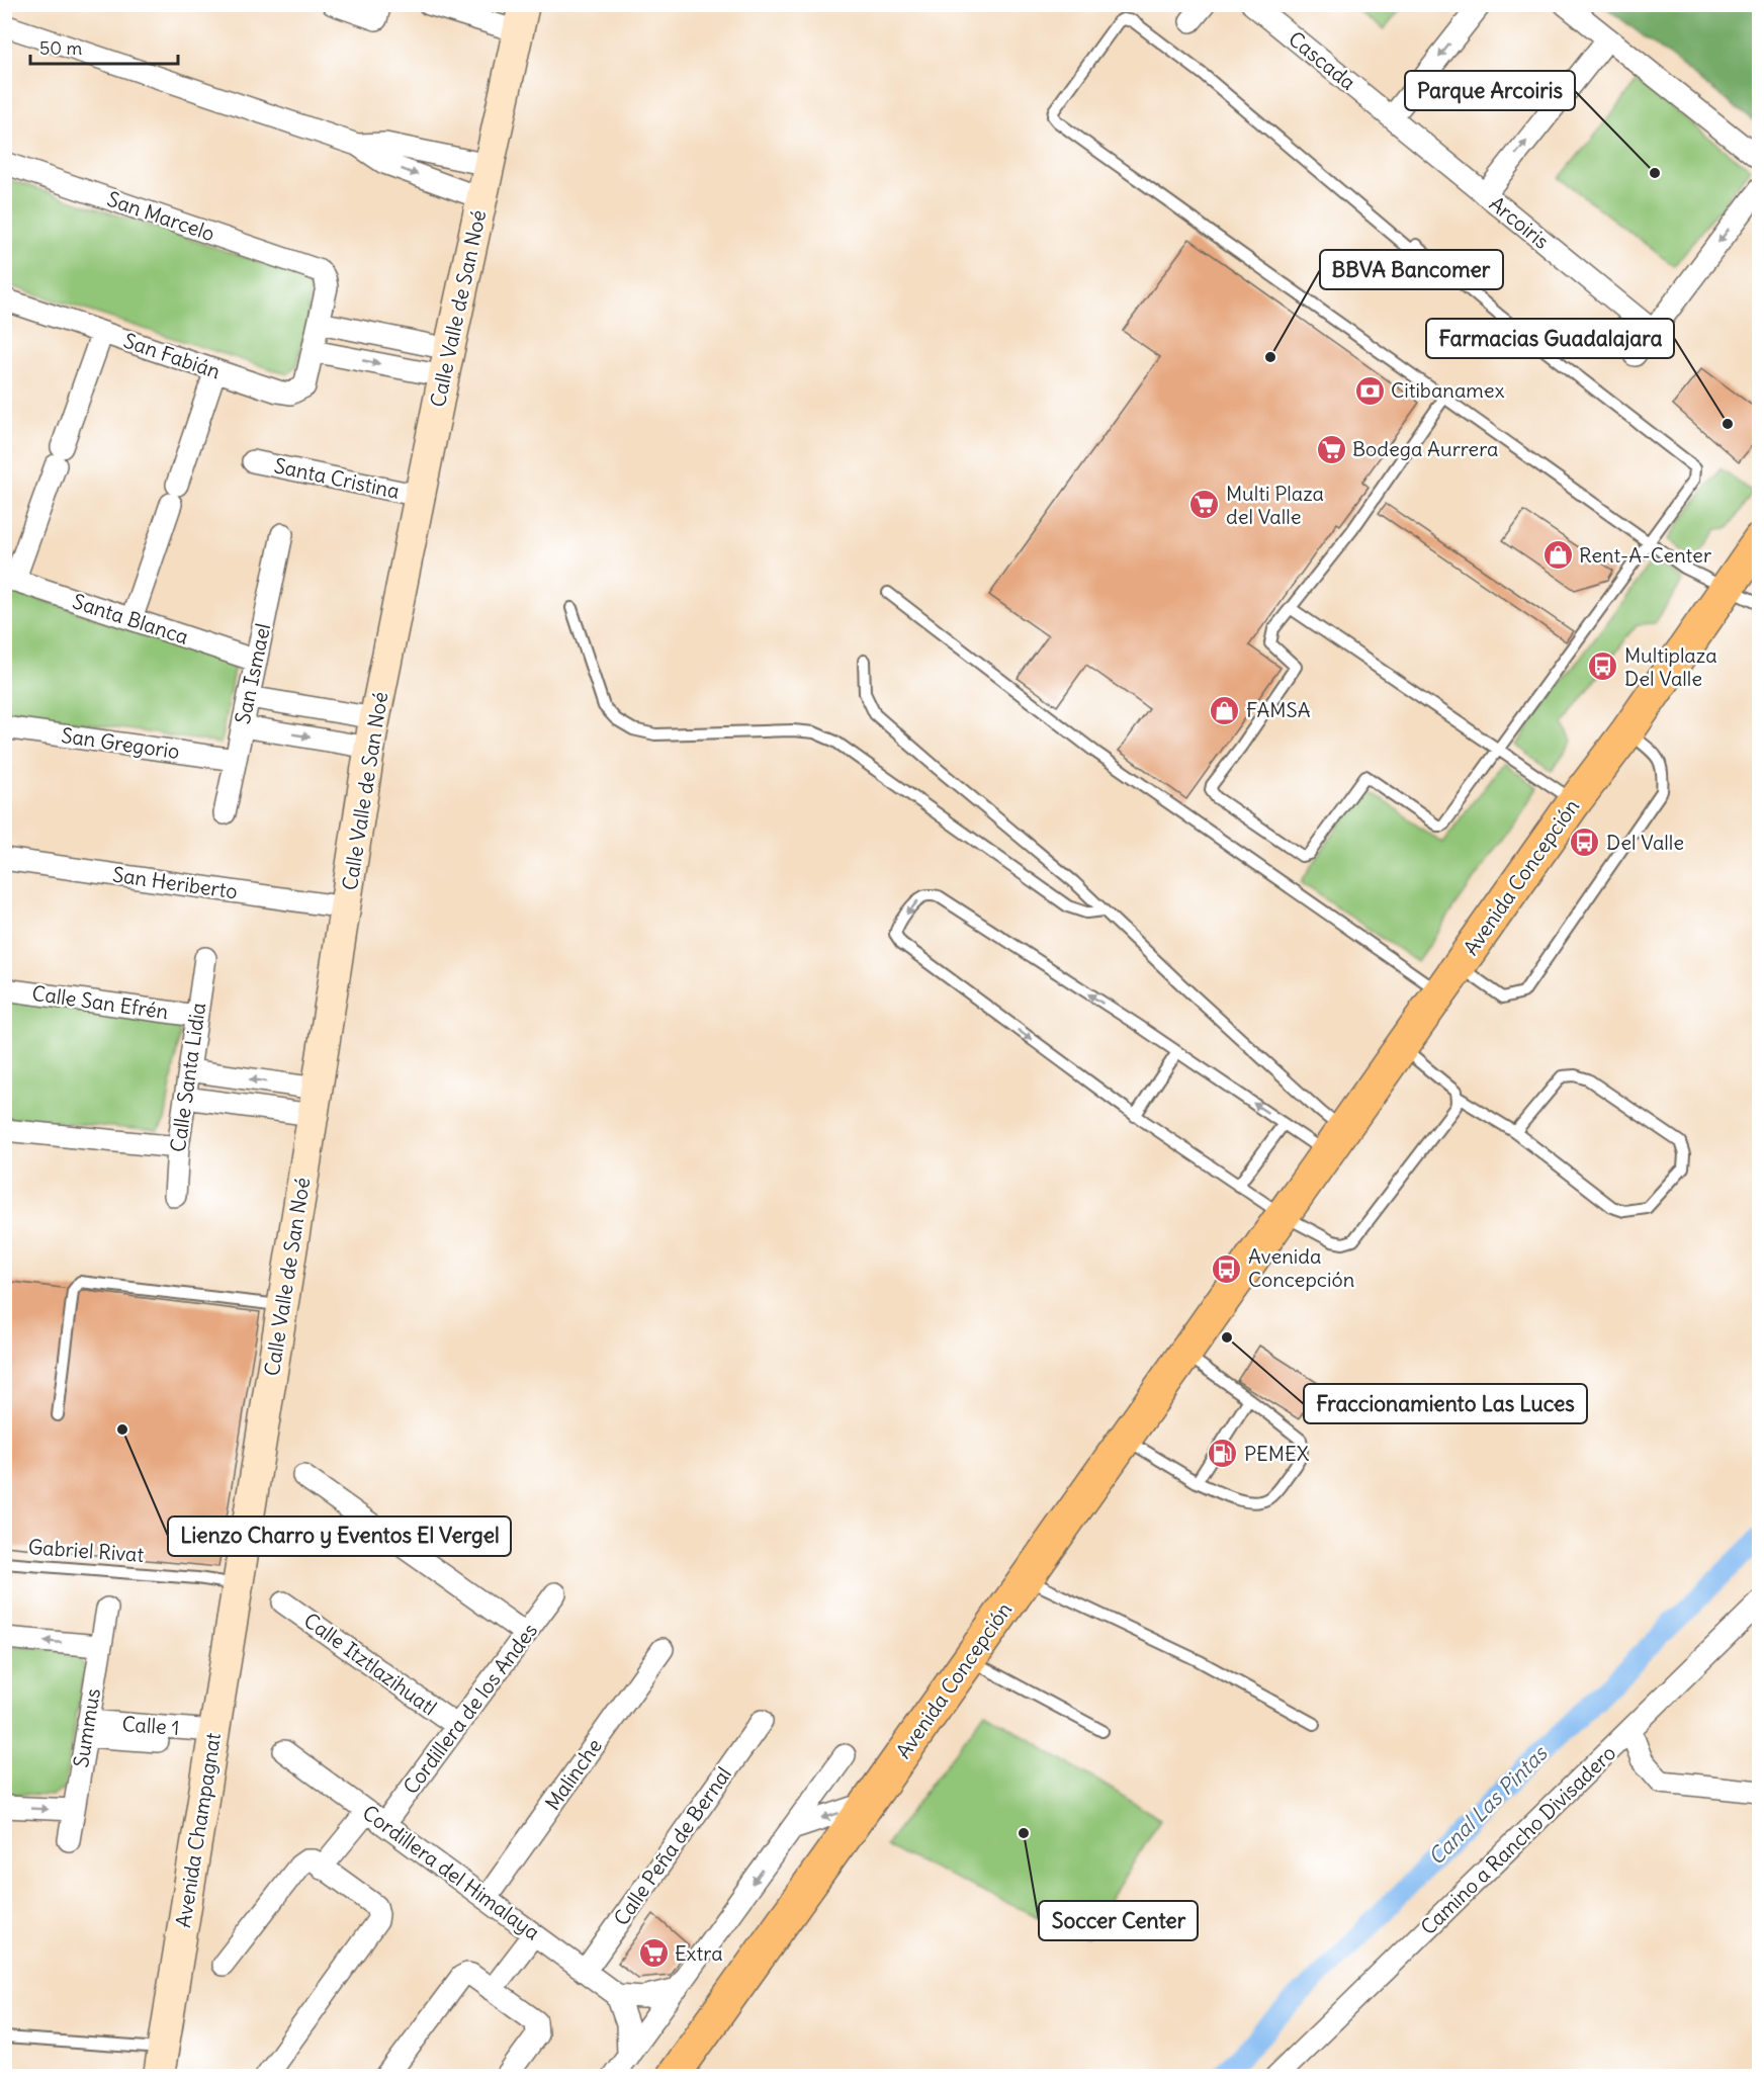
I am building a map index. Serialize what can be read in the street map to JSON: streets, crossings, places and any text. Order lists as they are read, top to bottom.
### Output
{
  "streets": {
    "main road": ["Avenida Concepción"],
    "street": [
      "Cascada",
      "San Marcelo",
      "Arcoiris",
      "Calle Valle de San Noé",
      "San Fabián",
      "Santa Cristina",
      "Santa Blanca",
      "San Ismael",
      "San Gregorio",
      "San Heriberto",
      "Calle San Efrén",
      "Calle Santa Lidia",
      "Calle Itztlazihuatl",
      "Cordillera de los Andes",
      "Calle 1",
      "Summus",
      "Malinche",
      "Avenida Champagnat",
      "Camino a Rancho Divisadero",
      "Calle Peña de Bernal",
      "Cordillera del Himalaya"
    ],
    "lane": ["Gabriel Rivat"]
  },
  "crossings": [
    ["Cascada", "Arcoiris"],
    ["San Marcelo", "San Fabián"],
    ["Calle Valle de San Noé", "Santa Cristina"],
    ["Calle Valle de San Noé", "San Heriberto"],
    ["Calle Valle de San Noé", "Gabriel Rivat"],
    ["Calle Valle de San Noé", "Avenida Champagnat"],
    ["Santa Blanca", "San Ismael"],
    ["San Ismael", "San Gregorio"],
    ["Calle San Efrén", "Calle Santa Lidia"],
    ["Gabriel Rivat", "Avenida Champagnat"],
    ["Calle Itztlazihuatl", "Cordillera de los Andes"],
    ["Cordillera de los Andes", "Cordillera del Himalaya"],
    ["Calle 1", "Summus"],
    ["Calle 1", "Avenida Champagnat"],
    ["Malinche", "Cordillera del Himalaya"],
    ["Calle Peña de Bernal", "Cordillera del Himalaya"]
  ],
  "water": ["Canal Las Pintas"],
  "places": {
    "other": [
      "Parque Arcoiris",
      "BBVA Bancomer",
      "Farmacias Guadalajara",
      "Fraccionamiento Las Luces",
      "Lienzo Charro y Eventos El Vergel",
      "Soccer Center"
    ],
    "bank": ["Citibanamex"],
    "supermarket": ["Bodega Aurrera", "Multi Plaza del Valle", "Extra"],
    "shop": ["Rent-A-Center", "FAMSA"],
    "bus stop": ["Multiplaza Del Valle", "Del Valle", "Avenida Concepción"],
    "fuel station": ["PEMEX"]
  },
  "scale_bar": "50 m"
}
